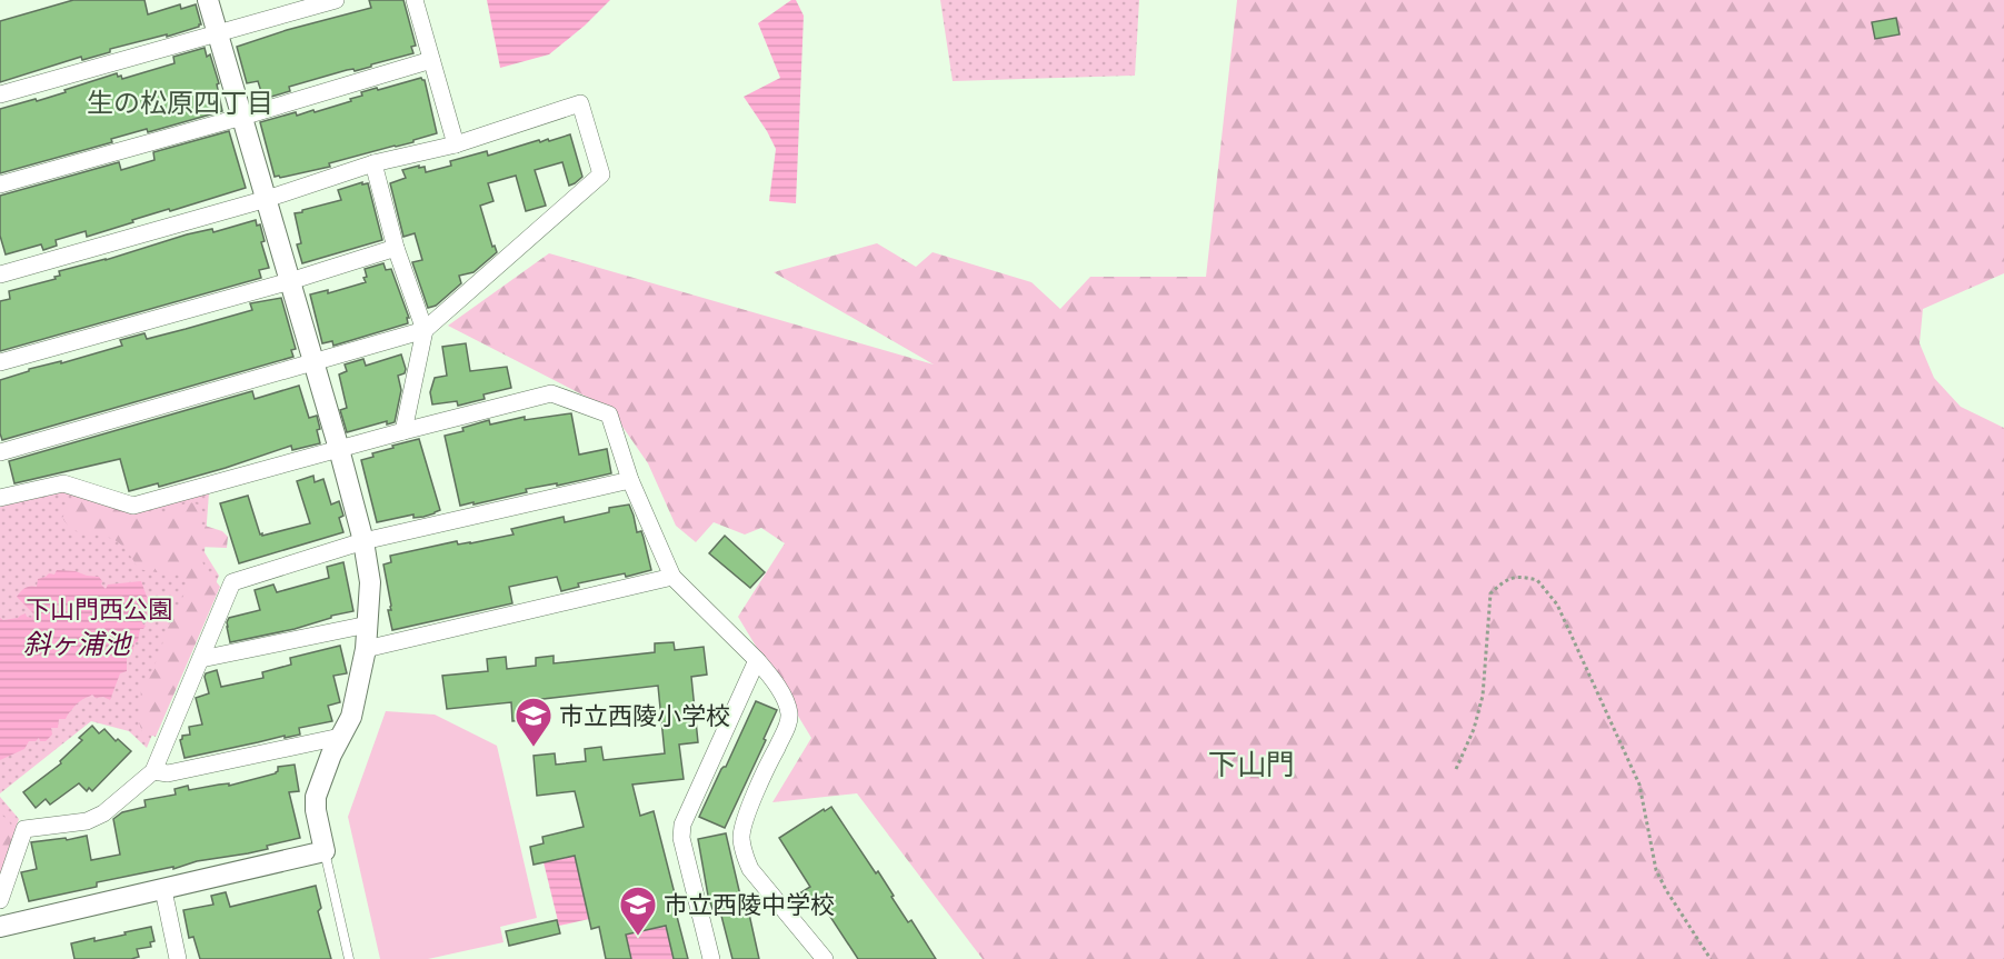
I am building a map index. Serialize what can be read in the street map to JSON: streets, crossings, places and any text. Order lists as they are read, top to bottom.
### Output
{
  "districts": ["生の松原四丁目", "下山門"],
  "water": ["斜ヶ浦池"],
  "parks": ["下山門西公園"],
  "places": {
    "school or university": ["市立西陵小学校", "市立西陵中学校"]
  }
}
